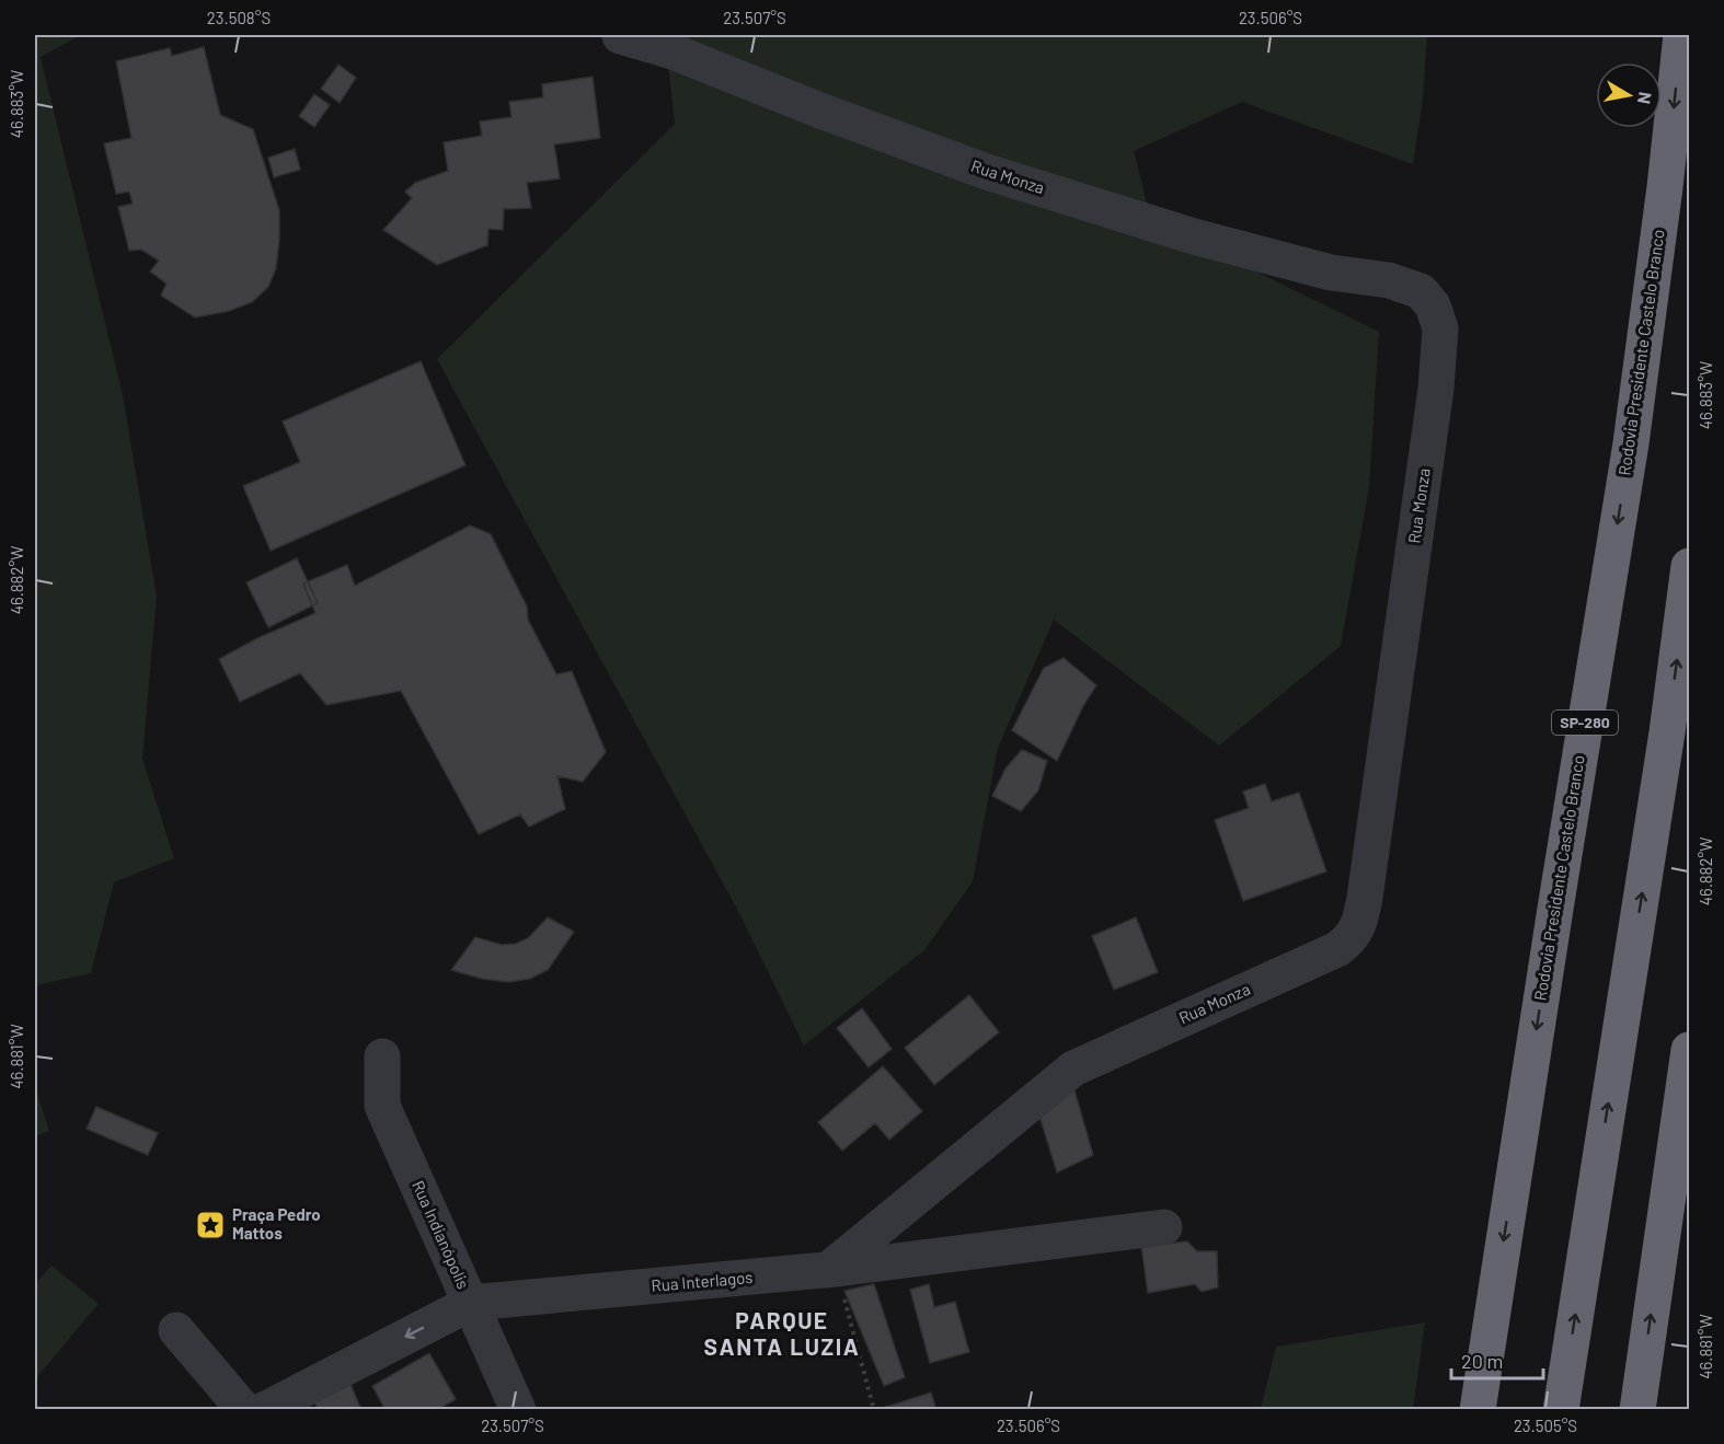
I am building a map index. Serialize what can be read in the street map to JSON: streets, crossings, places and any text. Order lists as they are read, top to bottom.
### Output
{
  "streets": {
    "highway": ["Rodovia Presidente Castelo Branco", "SP-280"],
    "street": ["Rua Monza", "Rua Indianópolis", "Rua Interlagos"]
  },
  "crossings": [
    ["Rua Monza", "Rua Interlagos"],
    ["Rua Indianópolis", "Rua Interlagos"]
  ],
  "districts": ["PARQUE SANTA LUZIA"],
  "places": {
    "place": ["Praça Pedro Mattos"]
  },
  "scale_bar": "20 m",
  "north": "right",
  "coordinates": [
    "23.508°S",
    "23.507°S",
    "23.506°S",
    "46.883°W",
    "46.882°W",
    "46.881°W",
    "23.505°S"
  ]
}
